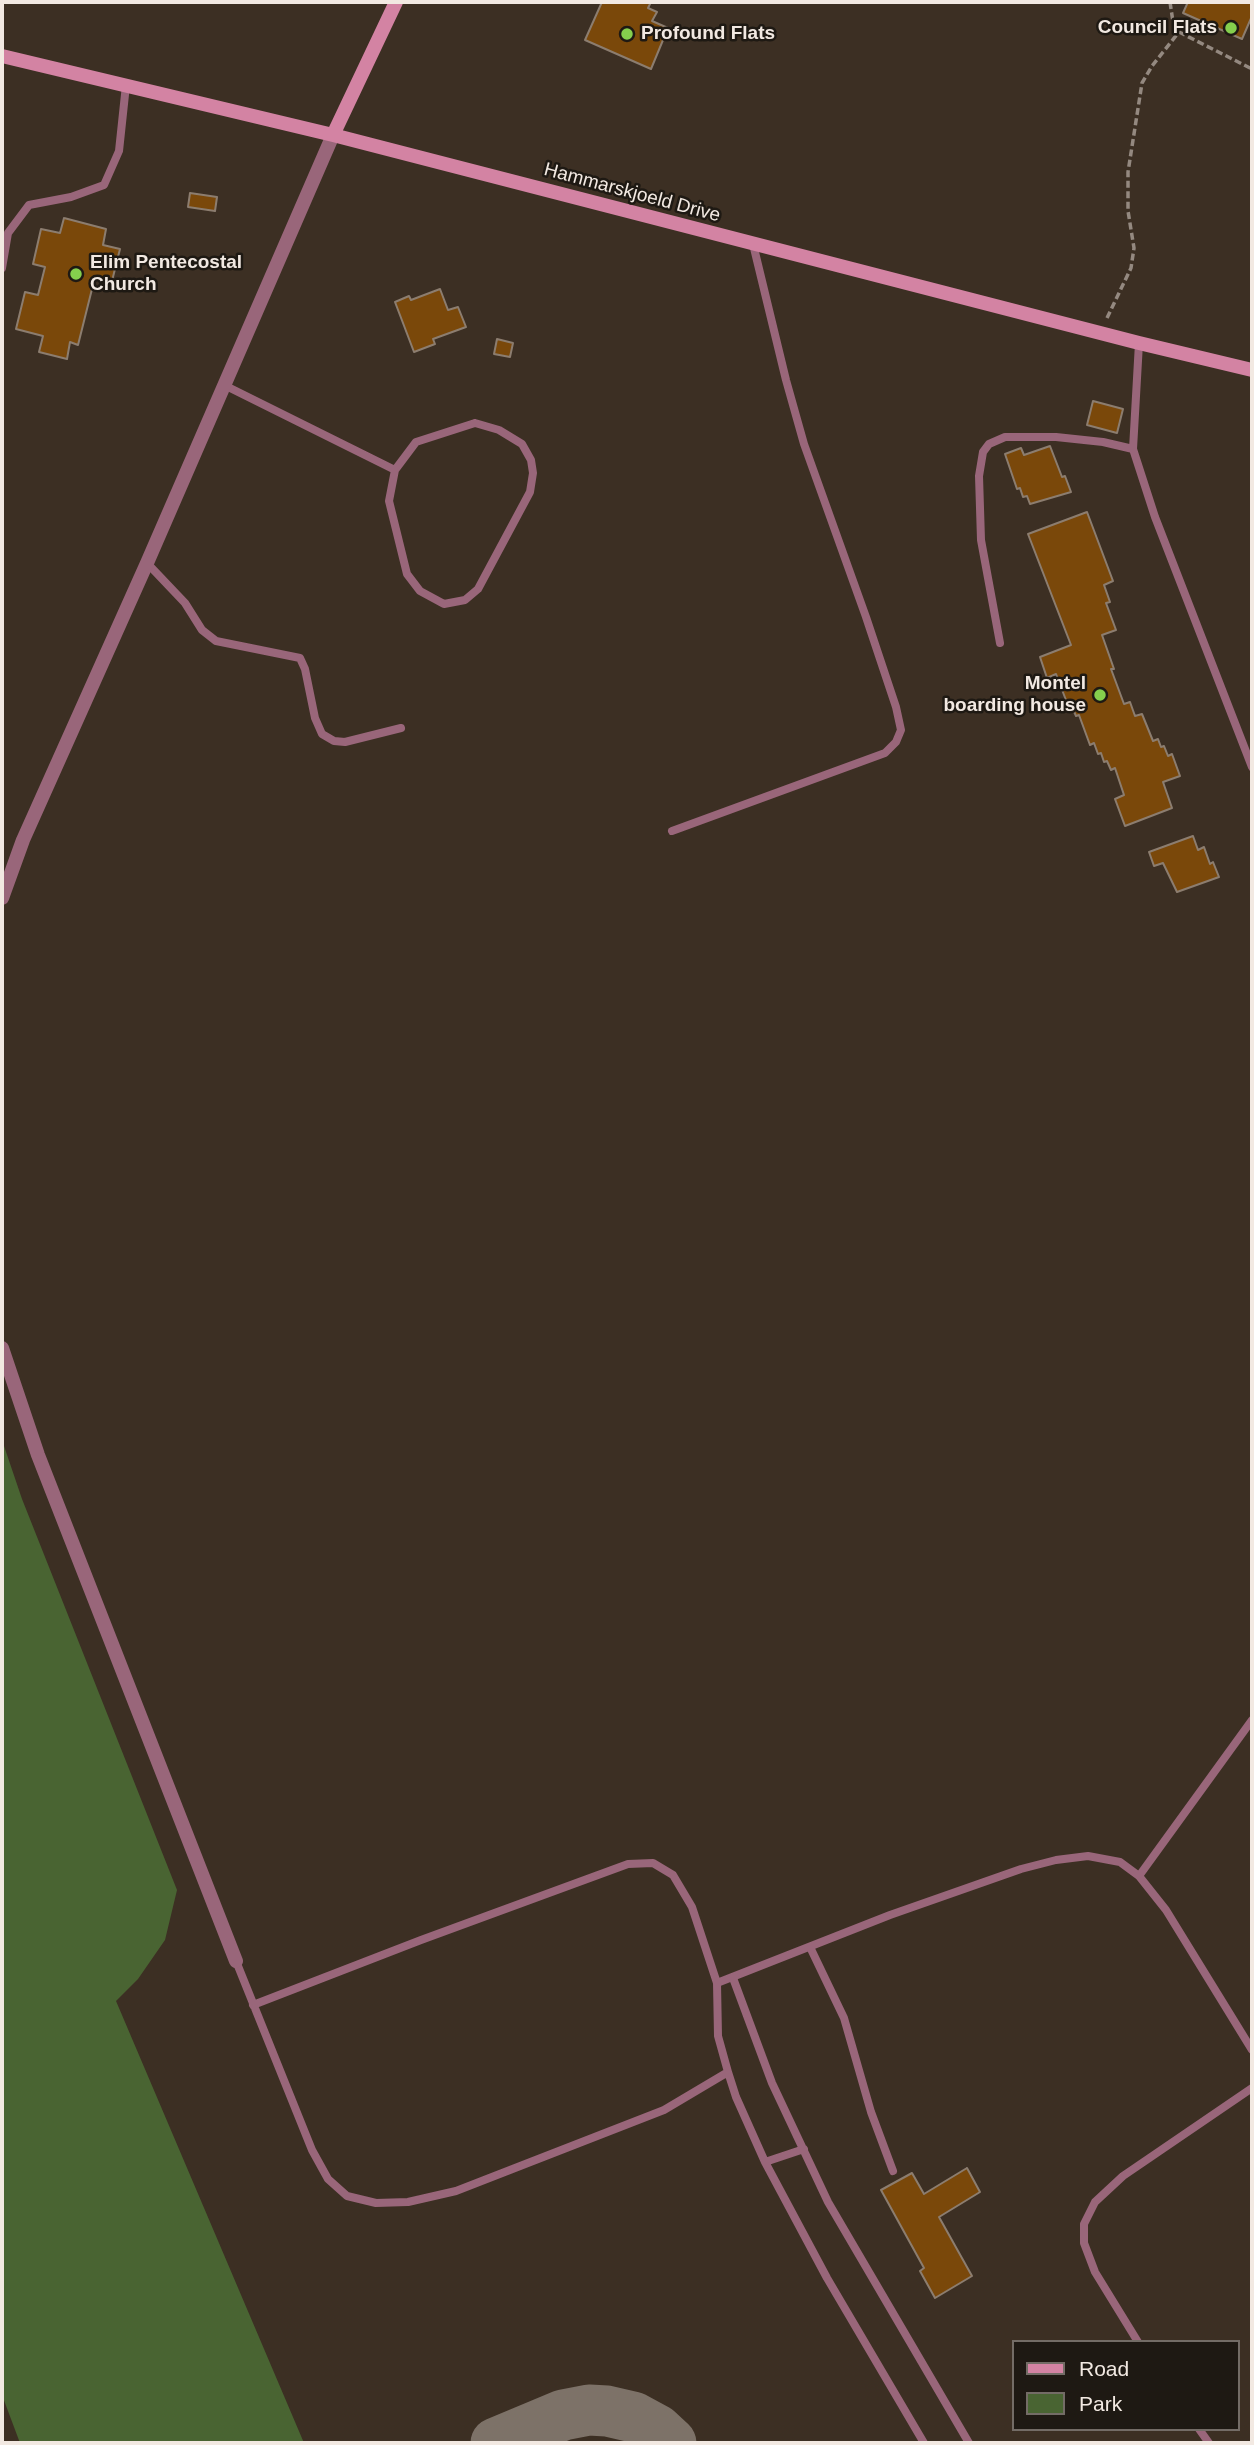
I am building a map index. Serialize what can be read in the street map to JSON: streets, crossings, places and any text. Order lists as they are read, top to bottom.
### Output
{
  "streets": {
    "main road": ["Hammarskjoeld Drive"]
  },
  "places": [
    "Council Flats",
    "Profound Flats",
    "Elim Pentecostal Church",
    "Montel boarding house"
  ],
  "legend": ["Road", "Park"]
}
